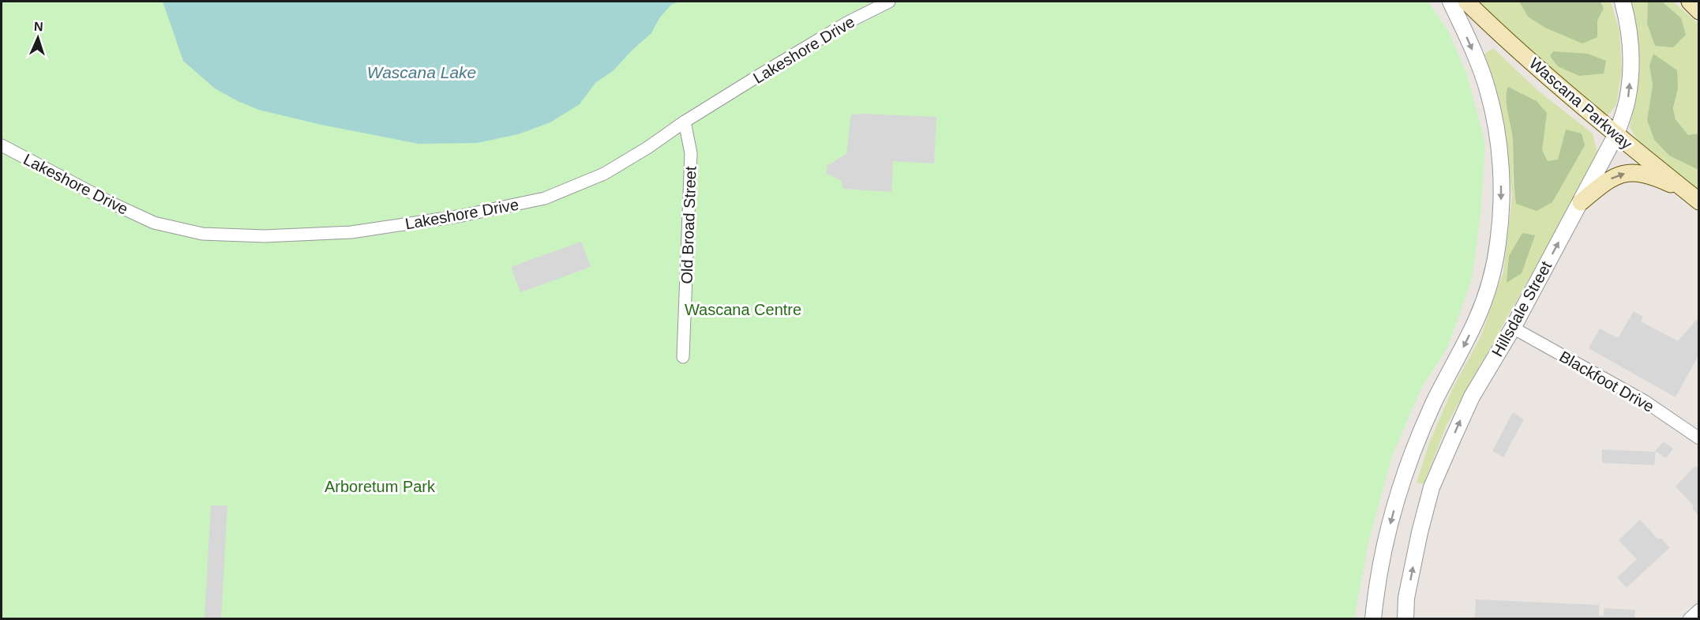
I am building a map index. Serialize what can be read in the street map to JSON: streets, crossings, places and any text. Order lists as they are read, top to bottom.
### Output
{
  "streets": {
    "main road": ["Wascana Parkway"],
    "street": [
      "Lakeshore Drive",
      "Old Broad Street",
      "Hillsdale Street",
      "Blackfoot Drive"
    ]
  },
  "crossings": [
    ["Lakeshore Drive", "Old Broad Street"],
    ["Wascana Parkway", "Hillsdale Street"],
    ["Hillsdale Street", "Blackfoot Drive"]
  ],
  "water": ["Wascana Lake"],
  "parks": ["Wascana Centre", "Arboretum Park"],
  "north": "top"
}
